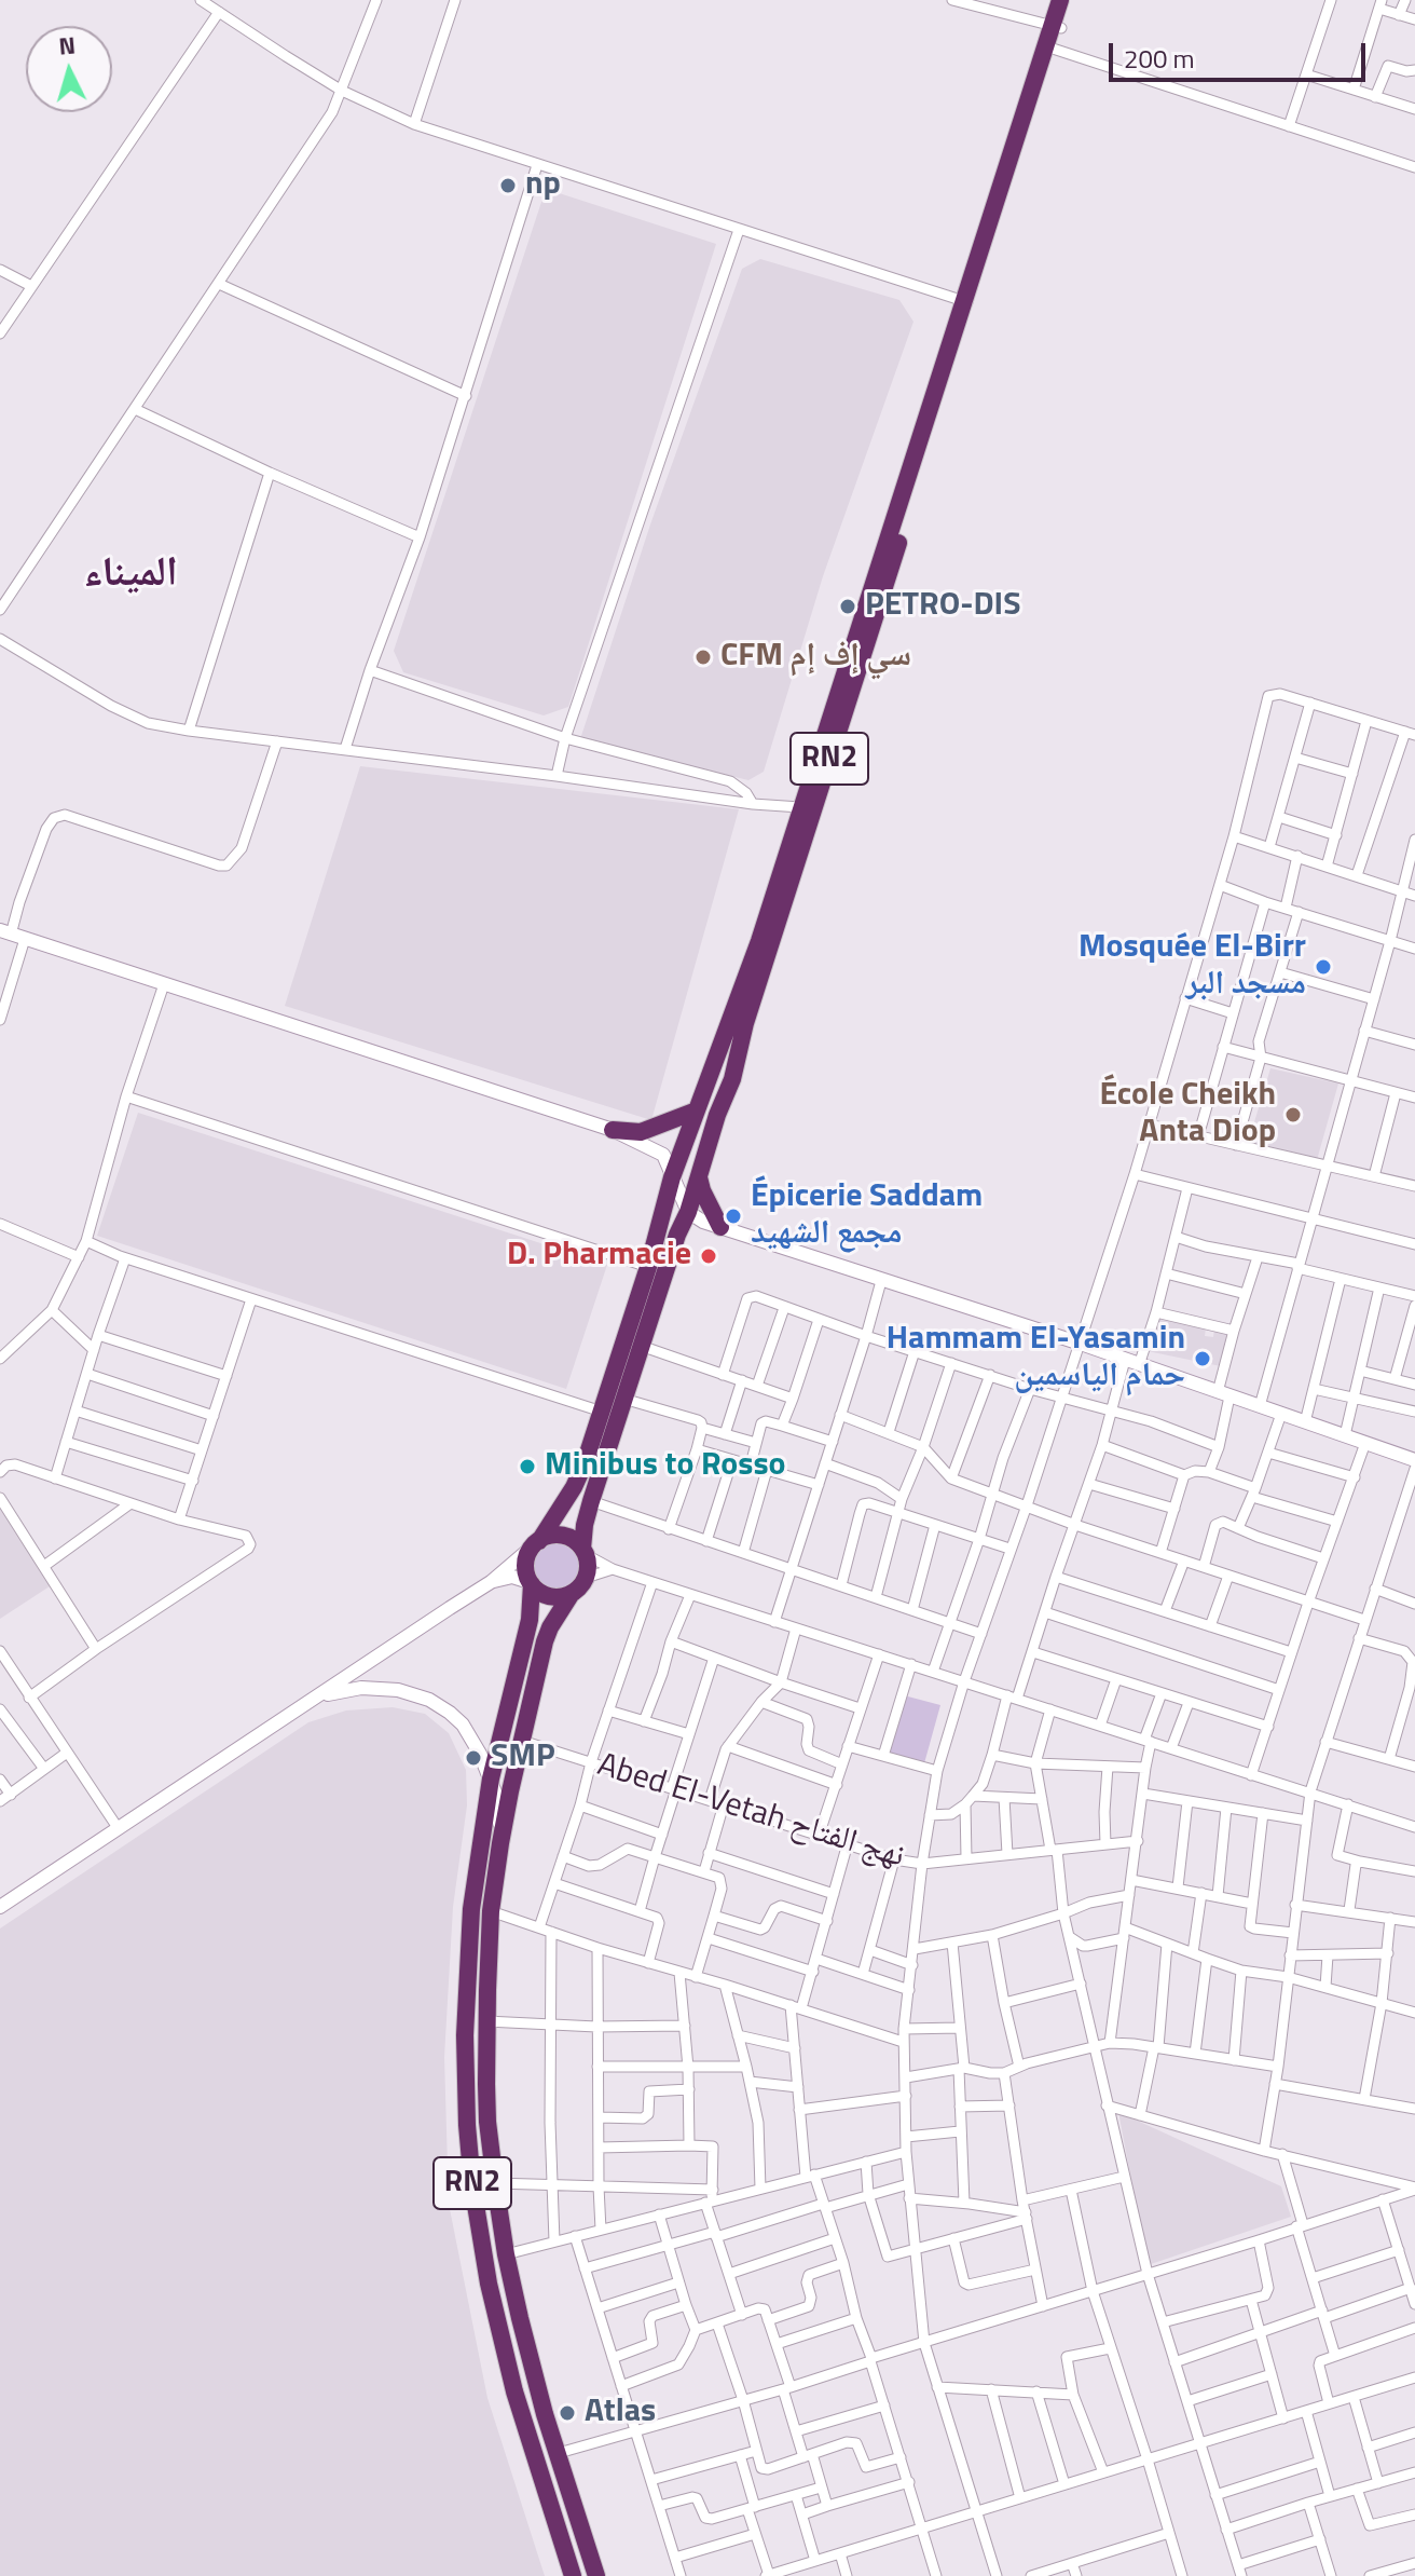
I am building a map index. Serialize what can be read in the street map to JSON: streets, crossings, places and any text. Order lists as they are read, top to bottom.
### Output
{
  "streets": {
    "highway": ["RN2"],
    "street": ["Abed El-Vetah نهج الفتاح"]
  },
  "crossings": [
    ["RN2", "Abed El-Vetah نهج الفتاح"]
  ],
  "districts": ["الميناء"],
  "places": [
    "np",
    "PETRO-DIS",
    "CFM سي إف إم",
    "Mosquée El-Birr مسجد البر",
    "École Cheikh Anta Diop",
    "Épicerie Saddam مجمع الشهيد",
    "D. Pharmacie",
    "Hammam El-Yasamin حمام الياسمين",
    "Minibus to Rosso",
    "SMP",
    "Atlas"
  ],
  "scale_bar": "200 m",
  "north": "top"
}
